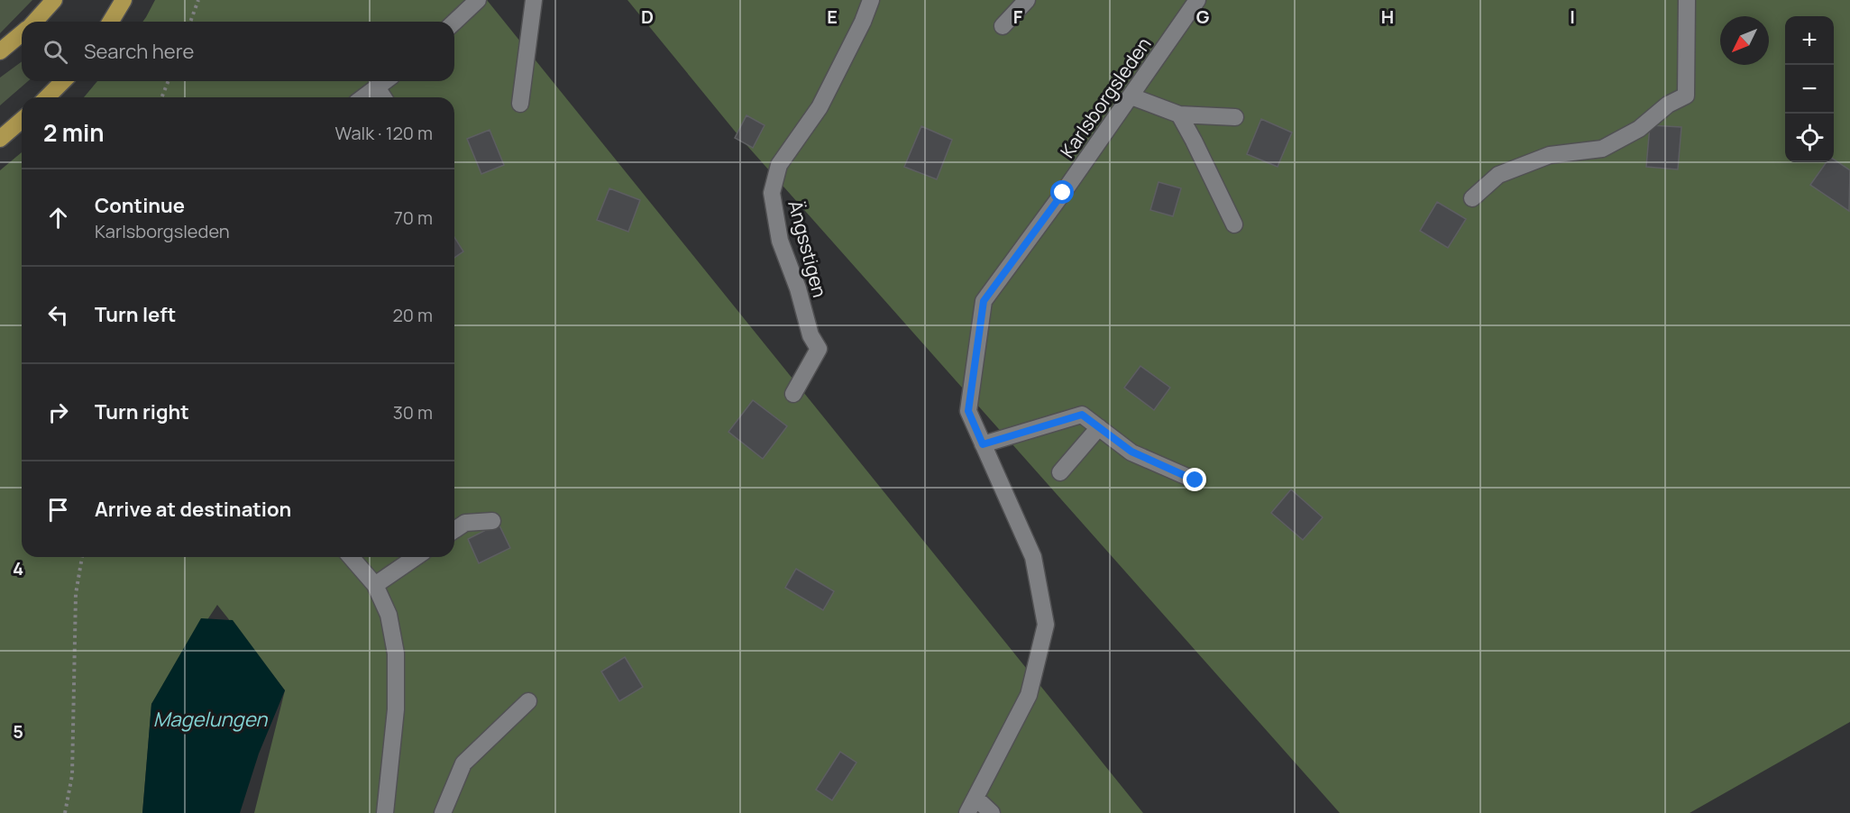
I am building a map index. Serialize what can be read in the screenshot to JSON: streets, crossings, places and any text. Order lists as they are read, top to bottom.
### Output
{
  "streets": {
    "street": ["Karlsborgsleden", "Ängsstigen"]
  },
  "water": ["Magelungen"],
  "north": "bottom left",
  "page": {
    "map_buttons": ["+", "−"],
    "search": "Search here",
    "heading": ["2 min", "Walk · 120 m"],
    "list": [
      ["Continue", "Karlsborgsleden", "70 m"],
      ["Turn left", "20 m"],
      ["Turn right", "30 m"],
      "Arrive at destination"
    ]
  },
  "grid": {
    "columns": [
      "D",
      "E",
      "F",
      "G",
      "H",
      "I"
    ],
    "rows": ["4", "5"]
  }
}
